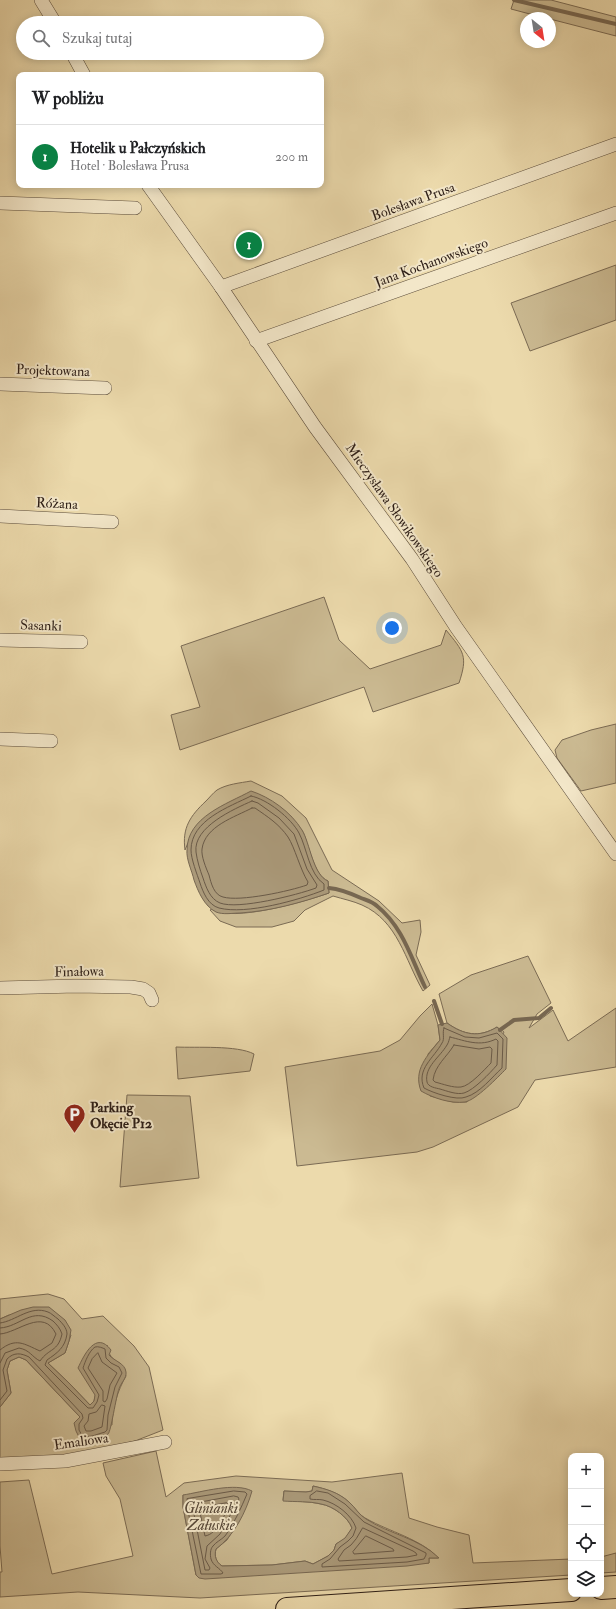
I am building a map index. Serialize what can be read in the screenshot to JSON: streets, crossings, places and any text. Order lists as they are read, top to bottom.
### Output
{
  "streets": {
    "street": [
      "Bolesława Prusa",
      "Jana Kochanowskiego",
      "Projektowana",
      "Różana",
      "Mieczysława Słowikowskiego",
      "Sasanki",
      "Finałowa",
      "Emaliowa"
    ]
  },
  "crossings": [
    ["Bolesława Prusa", "Mieczysława Słowikowskiego"],
    ["Jana Kochanowskiego", "Mieczysława Słowikowskiego"]
  ],
  "water": ["Glinianki Załuskie"],
  "places": {
    "parking": ["Parking Okęcie P12"]
  },
  "north": "bottom right",
  "page": {
    "search": "Szukaj tutaj",
    "heading": "W pobliżu",
    "list": [
      {
        "mark": "1",
        "name": "Hotelik u Pałczyńskich",
        "note": "Hotel · Bolesława Prusa",
        "value": "200 m"
      }
    ],
    "pins": "1",
    "map_buttons": ["+", "−"]
  }
}
